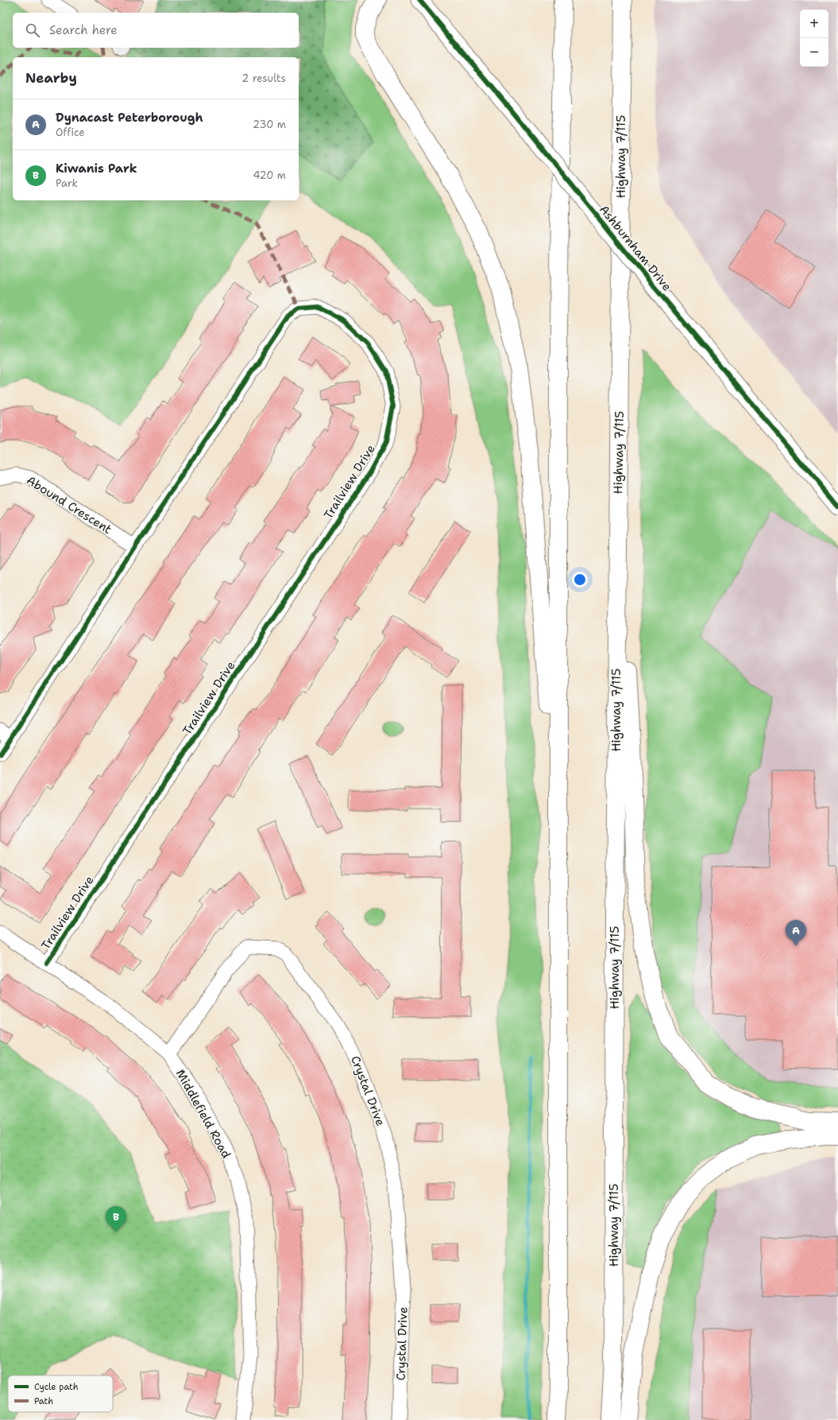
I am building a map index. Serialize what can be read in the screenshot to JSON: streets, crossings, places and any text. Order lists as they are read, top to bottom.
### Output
{
  "streets": {
    "highway": ["Highway 7/115"],
    "main road": ["Ashburnham Drive"],
    "street": [
      "Trailview Drive",
      "Abound Crescent",
      "Crystal Drive",
      "Middlefield Road"
    ]
  },
  "crossings": [
    ["Trailview Drive", "Abound Crescent"],
    ["Trailview Drive", "Middlefield Road"],
    ["Crystal Drive", "Middlefield Road"]
  ],
  "legend": ["Cycle path", "Path"],
  "page": {
    "map_buttons": ["+", "−"],
    "search": "Search here",
    "heading": ["Nearby", "2 results"],
    "list": [
      {
        "mark": "A",
        "name": "Dynacast Peterborough",
        "note": "Office",
        "value": "230 m"
      },
      {
        "mark": "B",
        "name": "Kiwanis Park",
        "note": "Park",
        "value": "420 m"
      }
    ],
    "pins": ["A", "B"]
  }
}
